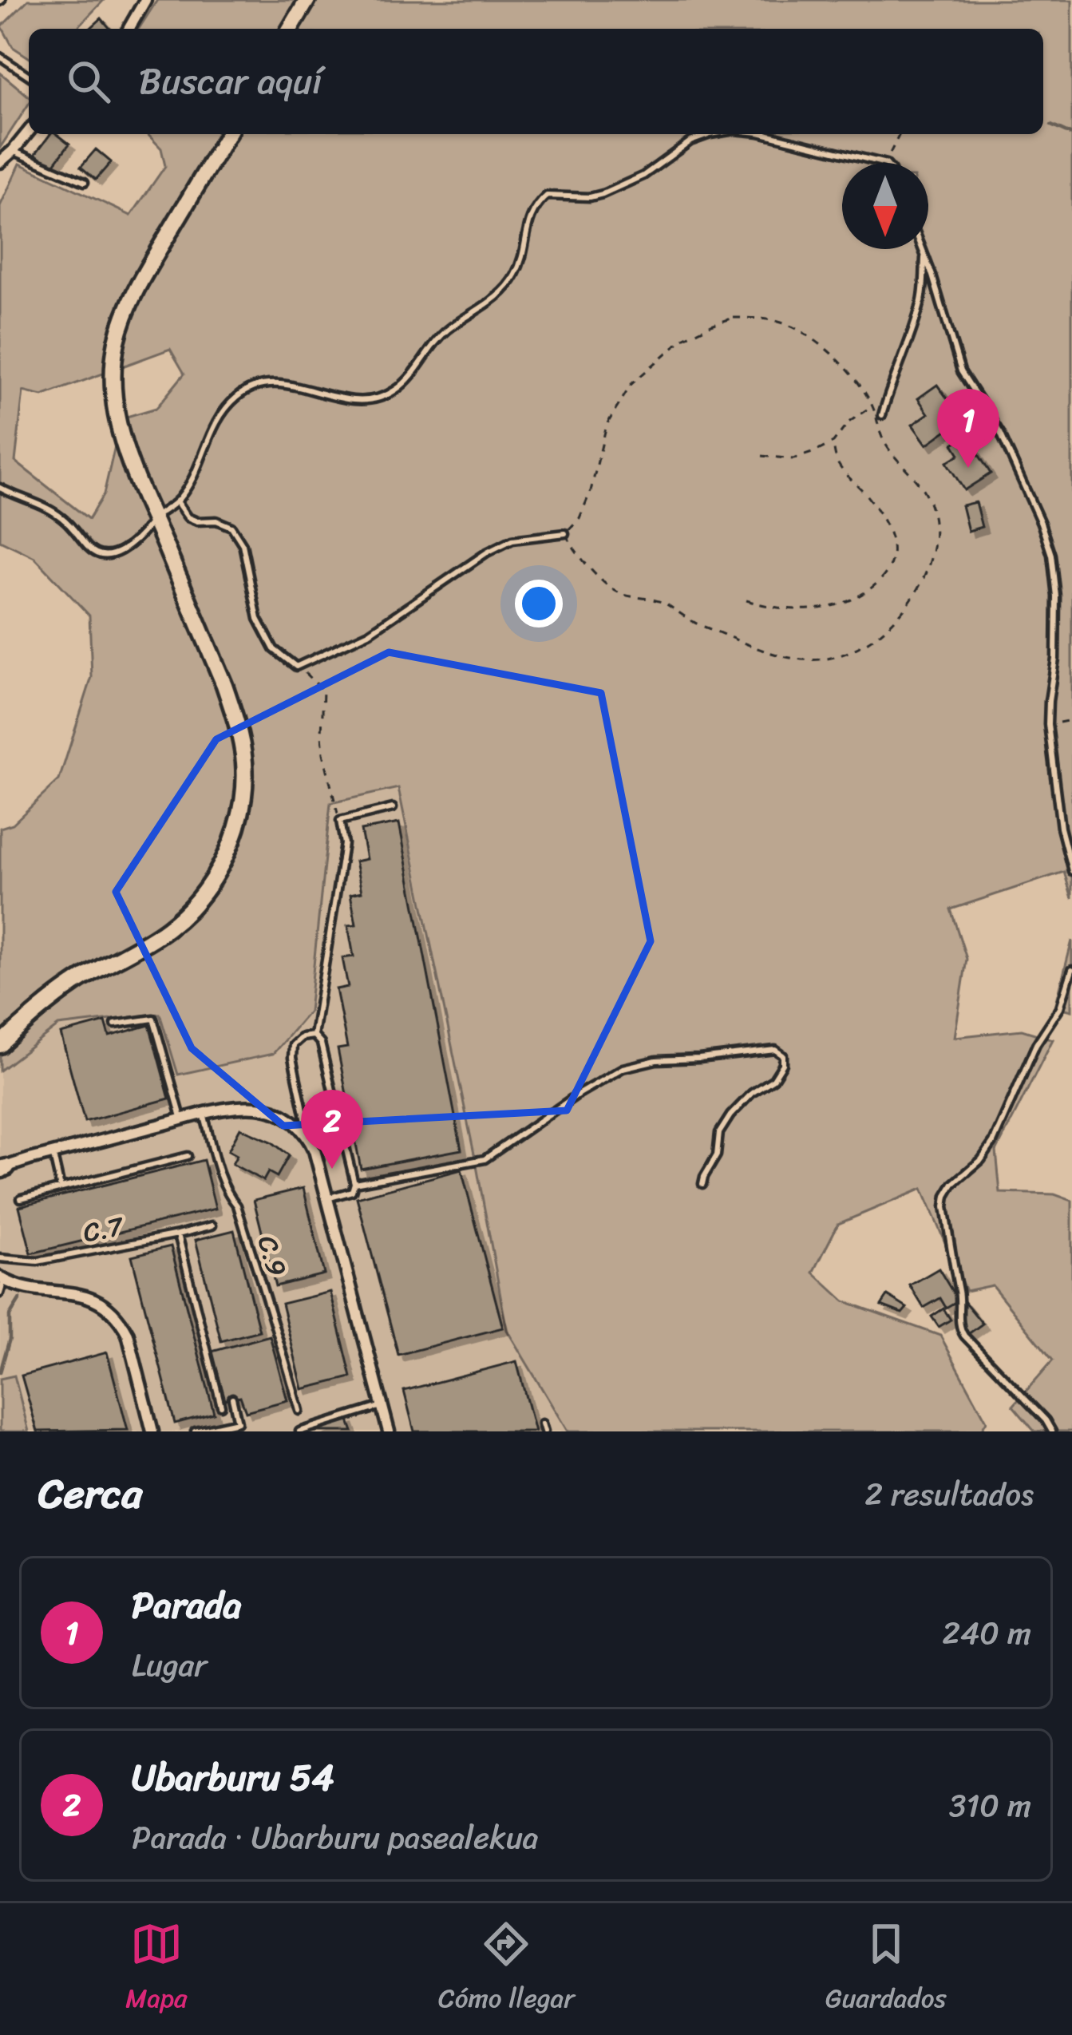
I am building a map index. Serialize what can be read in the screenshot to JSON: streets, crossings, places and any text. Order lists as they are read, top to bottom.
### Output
{
  "streets": {
    "lane": ["C.7", "C.9"]
  },
  "north": "bottom",
  "page": {
    "search": "Buscar aquí",
    "pins": ["1", "2"],
    "heading": ["Cerca", "2 resultados"],
    "list": [
      {
        "mark": "1",
        "name": "Parada",
        "note": "Lugar",
        "value": "240 m"
      },
      {
        "mark": "2",
        "name": "Ubarburu 54",
        "note": "Parada · Ubarburu pasealekua",
        "value": "310 m"
      }
    ],
    "nav": ["Mapa", "Cómo llegar", "Guardados"]
  }
}
